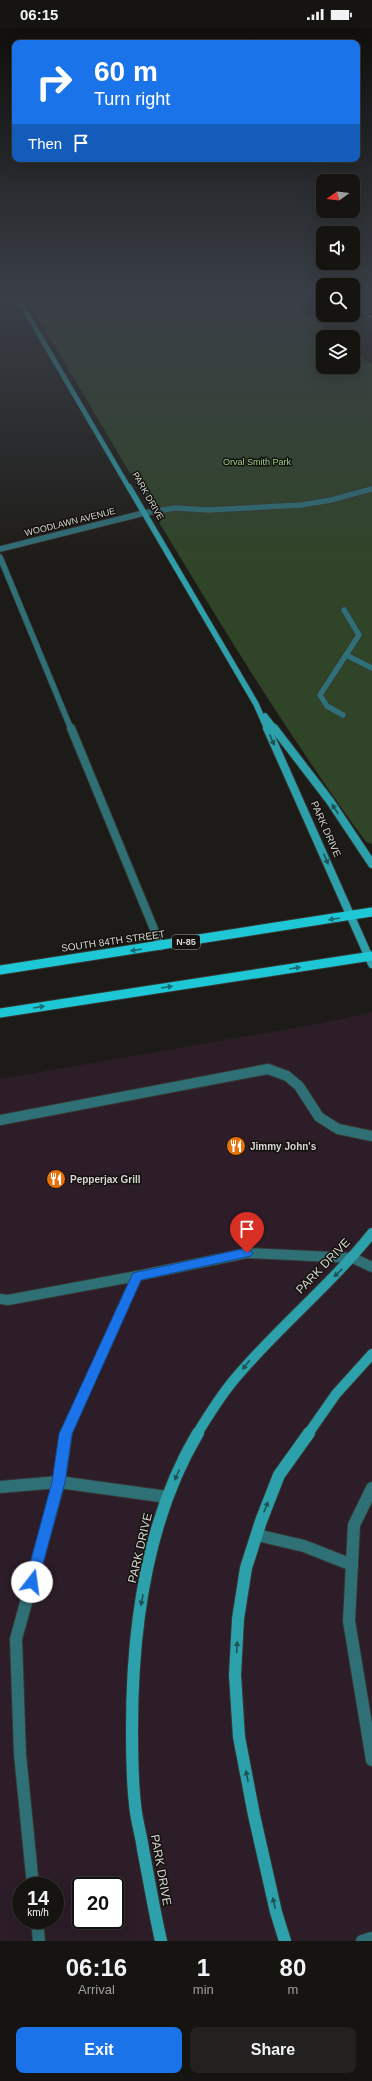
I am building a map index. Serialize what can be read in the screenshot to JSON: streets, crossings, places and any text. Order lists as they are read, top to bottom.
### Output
{
  "streets": {
    "main road": ["SOUTH 84TH STREET", "N-85"],
    "street": ["PARK DRIVE", "WOODLAWN AVENUE"]
  },
  "crossings": [
    ["PARK DRIVE", "WOODLAWN AVENUE"],
    ["PARK DRIVE", "SOUTH 84TH STREET"]
  ],
  "parks": ["Orval Smith Park"],
  "places": {
    "restaurant": ["Jimmy John's", "Pepperjax Grill"]
  },
  "north": "left",
  "page": {
    "status": "06:15",
    "turn": ["60 m", "Turn right"],
    "then": "Then",
    "speed": "14 km/h",
    "limit": "20",
    "eta": [
      "06:16",
      "Arrival",
      "1",
      "min",
      "80",
      "m"
    ],
    "buttons": ["Exit", "Share"]
  }
}
